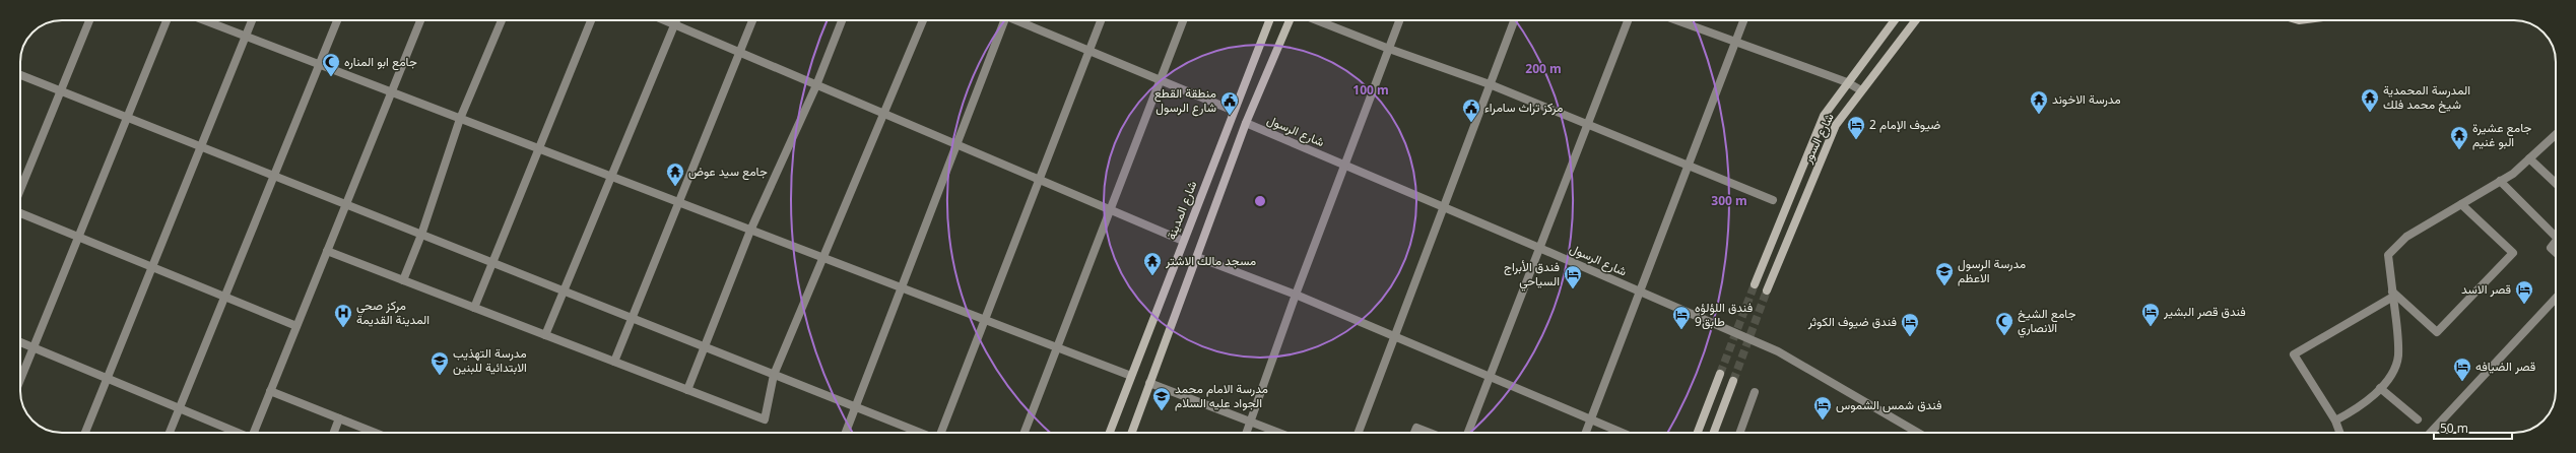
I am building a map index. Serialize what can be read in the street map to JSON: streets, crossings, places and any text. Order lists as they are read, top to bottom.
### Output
{
  "streets": {
    "main road": ["شارع السور", "شارع المدينة"],
    "street": ["شارع الرسول"]
  },
  "places": {
    "mosque": ["جامع ابو المناره", "جامع الشيخ الانصاري"],
    "temple": [
      "المدرسة المحمدية شيخ محمد فلك",
      "مدرسة الاخوند",
      "جامع عشيرة البو غنيم",
      "جامع سيد عوض",
      "مسجد مالك الاشتر"
    ],
    "public building": ["منطقة القطع شارع الرسول", "مركز تراث سامراء"],
    "hotel": [
      "ضيوف الإمام 2",
      "فندق الأبراج السياحي",
      "قصر الاسد",
      "فندق قصر البشير",
      "فندق اللؤلؤه 9طابق",
      "فندق ضيوف الكوثر",
      "قصر الضيافه",
      "فندق شمس الشموس"
    ],
    "school or university": ["مدرسة الرسول الاعظم", "مدرسة التهذيب الابتدائية للبنين", "مدرسة الامام محمد الجواد عليه السلام"],
    "hospital": ["مركز صحي المدينة القديمة"]
  },
  "scale_bar": "50 m",
  "rings": ["200 m", "100 m", "300 m"]
}
